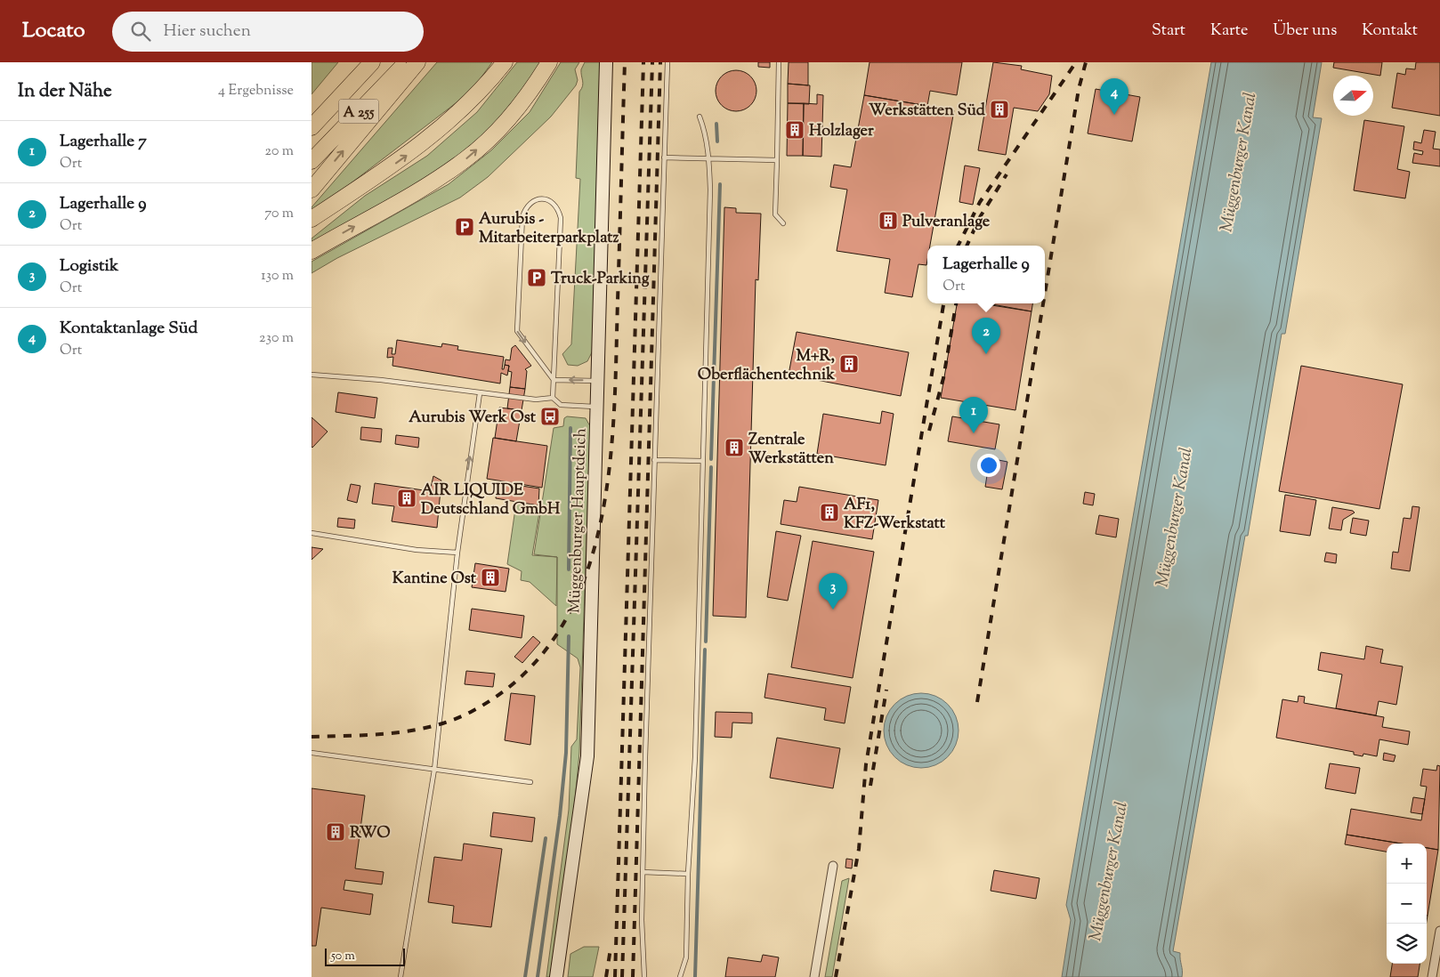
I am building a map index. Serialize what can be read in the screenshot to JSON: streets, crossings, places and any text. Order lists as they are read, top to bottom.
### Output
{
  "streets": {
    "highway": ["A 255"],
    "street": ["Müggenburger Hauptdeich"]
  },
  "water": ["Müggenburger Kanal"],
  "places": {
    "building": [
      "Werkstätten Süd",
      "Holzlager",
      "Pulveranlage",
      "M+R, Oberflächentechnik",
      "Zentrale Werkstätten",
      "AIR LIQUIDE Deutschland GmbH",
      "AF1, KFZ-Werkstatt",
      "Kantine Ost",
      "RWO"
    ],
    "parking": ["Aurubis - Mitarbeiterparkplatz", "Truck-Parking"],
    "bus stop": ["Aurubis Werk Ost"]
  },
  "scale_bar": "50 m",
  "north": "right",
  "page": {
    "header": "Locato",
    "search": "Hier suchen",
    "nav": [
      "Start",
      "Karte",
      "Über uns",
      "Kontakt"
    ],
    "heading": ["In der Nähe", "4 Ergebnisse"],
    "pins": [
      "4",
      "2",
      "1",
      "3"
    ],
    "list": [
      {
        "mark": "1",
        "name": "Lagerhalle 7",
        "note": "Ort",
        "value": "20 m"
      },
      {
        "mark": "2",
        "name": "Lagerhalle 9",
        "note": "Ort",
        "value": "70 m"
      },
      {
        "mark": "3",
        "name": "Logistik",
        "note": "Ort",
        "value": "130 m"
      },
      {
        "mark": "4",
        "name": "Kontaktanlage Süd",
        "note": "Ort",
        "value": "230 m"
      }
    ],
    "popup": ["Lagerhalle 9", "Ort"],
    "map_buttons": ["+", "−"],
    "scale": "50 m"
  }
}
